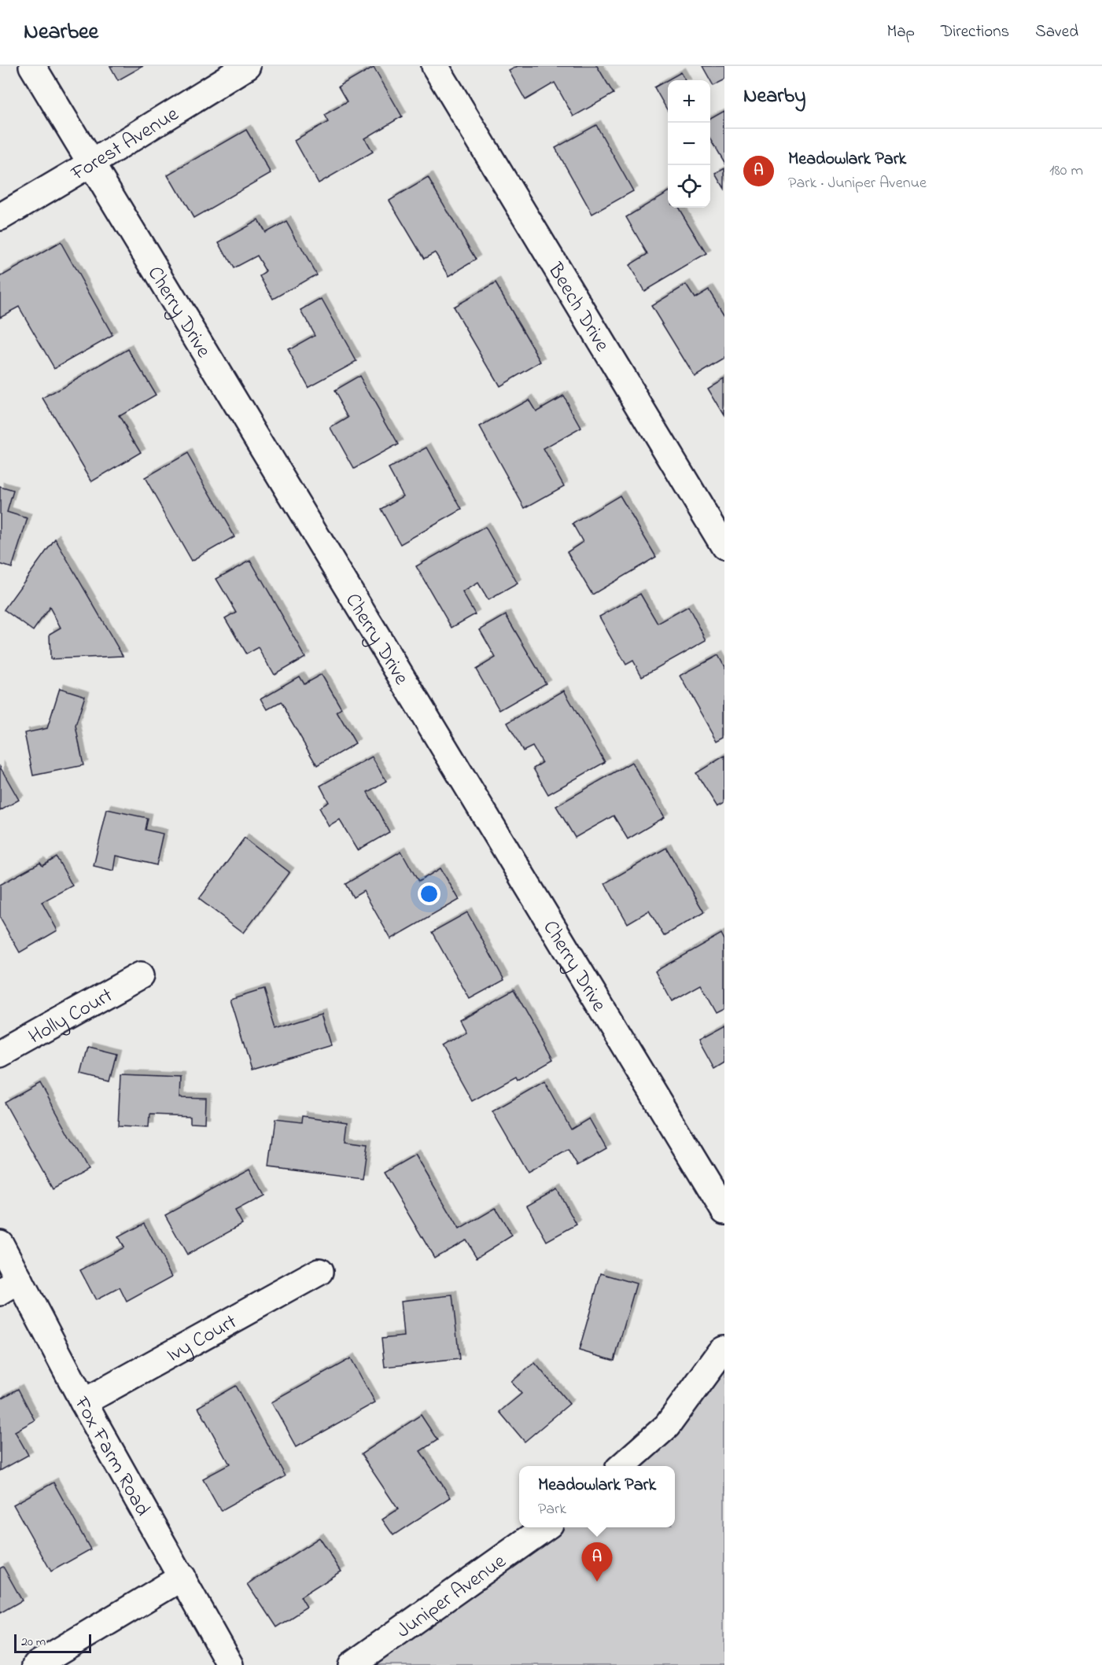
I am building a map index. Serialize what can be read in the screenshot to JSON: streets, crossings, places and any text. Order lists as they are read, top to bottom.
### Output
{
  "streets": {
    "street": [
      "Forest Avenue",
      "Beech Drive",
      "Cherry Drive",
      "Holly Court",
      "Ivy Court",
      "Fox Farm Road",
      "Juniper Avenue"
    ]
  },
  "crossings": [
    ["Forest Avenue", "Cherry Drive"],
    ["Ivy Court", "Fox Farm Road"]
  ],
  "scale_bar": "20 m",
  "page": {
    "header": "Nearbee",
    "nav": ["Map", "Directions", "Saved"],
    "heading": "Nearby",
    "map_buttons": ["+", "−"],
    "list": [
      {
        "mark": "A",
        "name": "Meadowlark Park",
        "note": "Park · Juniper Avenue",
        "value": "180 m"
      }
    ],
    "popup": ["Meadowlark Park", "Park"],
    "pins": "A",
    "scale": "20 m"
  }
}
